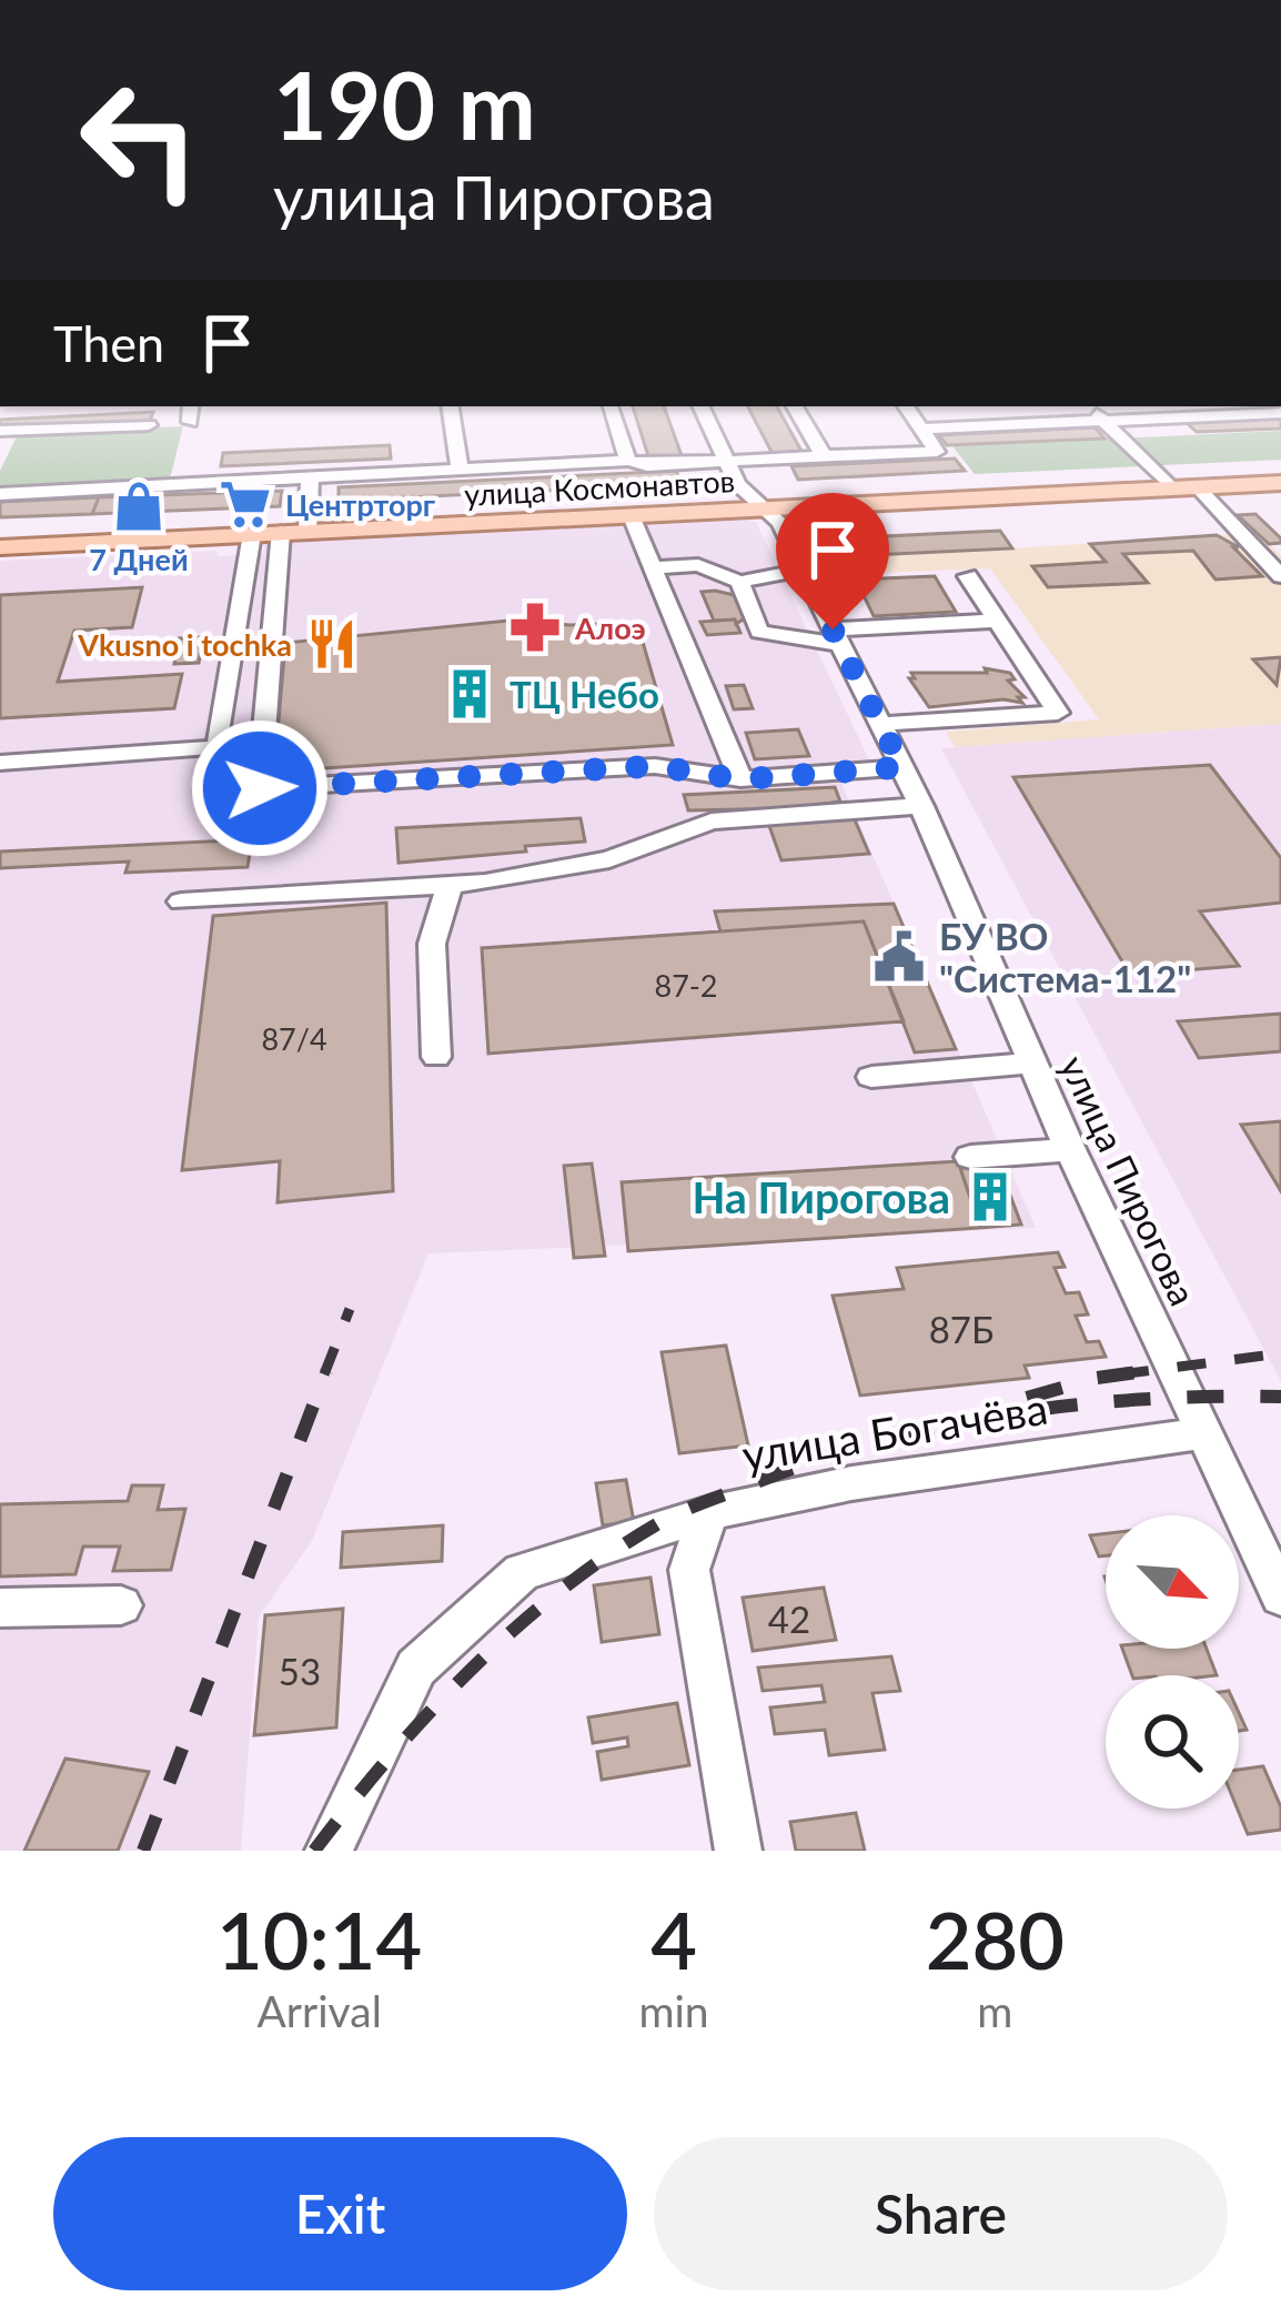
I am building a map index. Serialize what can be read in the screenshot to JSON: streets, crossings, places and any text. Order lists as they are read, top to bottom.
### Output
{
  "streets": {
    "main road": ["улица Космонавтов"],
    "street": ["улица Пирогова", "улица Богачёва"]
  },
  "crossings": [
    ["улица Космонавтов", "улица Пирогова"],
    ["улица Пирогова", "улица Богачёва"]
  ],
  "places": {
    "supermarket": ["Центрторг"],
    "shop": ["7 Дней"],
    "pharmacy": ["Алоэ"],
    "restaurant": ["Vkusno i tochka"],
    "building": ["ТЦ Небо", "На Пирогова"],
    "public building": ["БУ ВО \"Система-112\""]
  },
  "house_numbers": [
    "87-2",
    "87/4",
    "87Б",
    "42",
    "53"
  ],
  "north": "bottom right",
  "page": {
    "turn": ["190 m", "улица Пирогова"],
    "then": "Then",
    "eta": [
      "10:14",
      "Arrival",
      "4",
      "min",
      "280",
      "m"
    ],
    "buttons": ["Exit", "Share"]
  }
}
